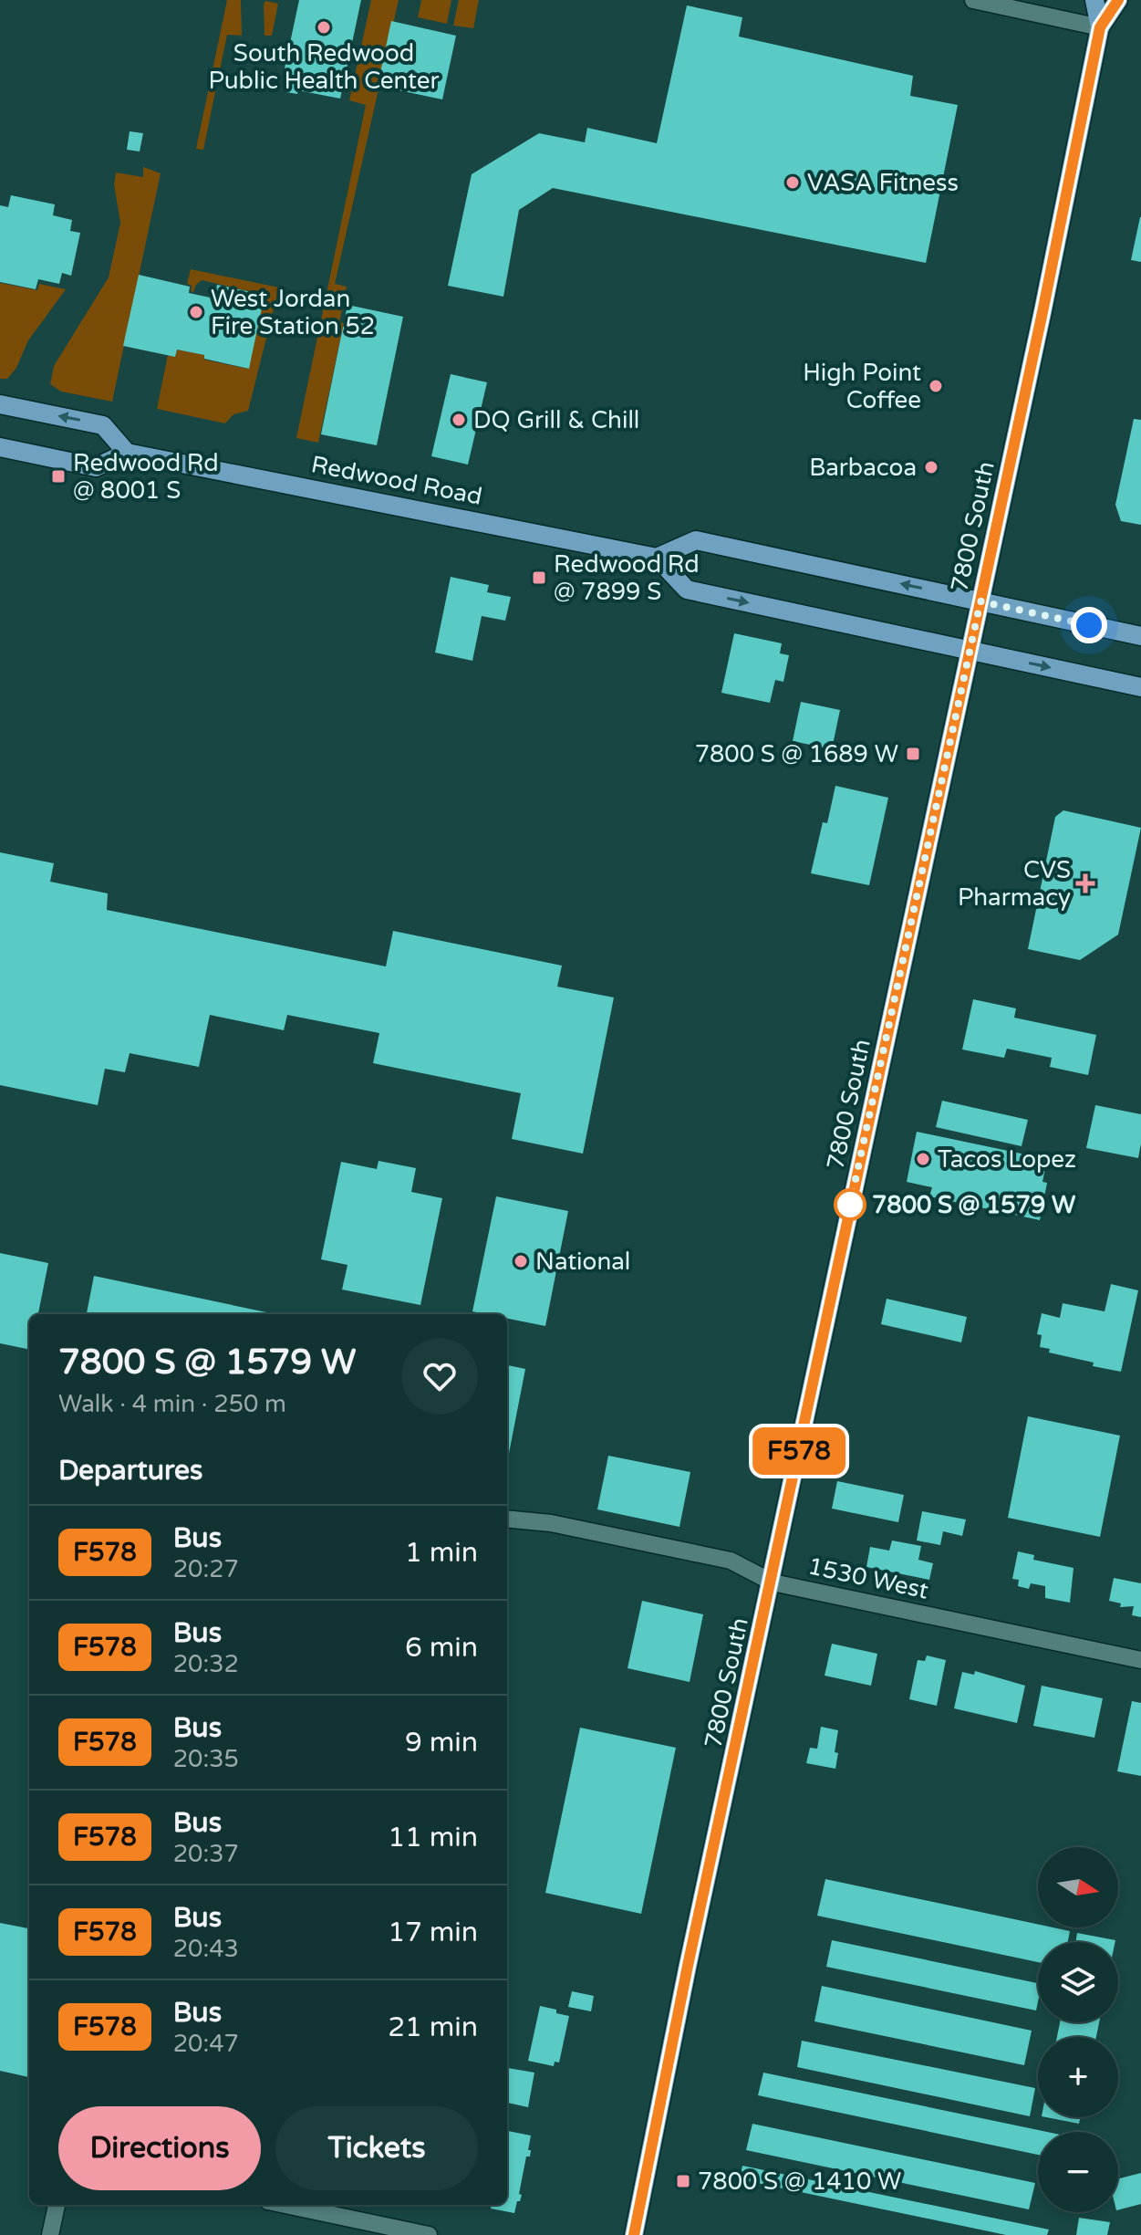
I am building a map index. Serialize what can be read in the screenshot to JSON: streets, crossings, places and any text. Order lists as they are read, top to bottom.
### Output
{
  "streets": {
    "main road": ["Redwood Road", "7800 South"],
    "street": ["1530 West"]
  },
  "crossings": [
    ["7800 South", "1530 West"]
  ],
  "places": {
    "other": [
      "South Redwood Public Health Center",
      "VASA Fitness",
      "West Jordan Fire Station 52",
      "High Point Coffee",
      "DQ Grill & Chill",
      "Barbacoa",
      "Tacos Lopez",
      "7800 S @ 1579 W",
      "National"
    ],
    "transit": [
      "Redwood Rd @ 8001 S",
      "Redwood Rd @ 7899 S",
      "7800 S @ 1689 W",
      "7800 S @ 1410 W"
    ],
    "health": ["CVS Pharmacy"]
  },
  "lines": ["bus line F578"],
  "north": "right",
  "page": {
    "on_map": "F578",
    "heading": [
      ["7800 S @ 1579 W", "Walk · 4 min · 250 m"],
      "Departures"
    ],
    "list": [
      {
        "mark": "F578",
        "name": "Bus",
        "note": "20:27",
        "value": "1 min"
      },
      {
        "mark": "F578",
        "name": "Bus",
        "note": "20:32",
        "value": "6 min"
      },
      {
        "mark": "F578",
        "name": "Bus",
        "note": "20:35",
        "value": "9 min"
      },
      {
        "mark": "F578",
        "name": "Bus",
        "note": "20:37",
        "value": "11 min"
      },
      {
        "mark": "F578",
        "name": "Bus",
        "note": "20:43",
        "value": "17 min"
      },
      {
        "mark": "F578",
        "name": "Bus",
        "note": "20:47",
        "value": "21 min"
      }
    ],
    "map_buttons": ["+", "−"],
    "buttons": ["Directions", "Tickets"]
  }
}
